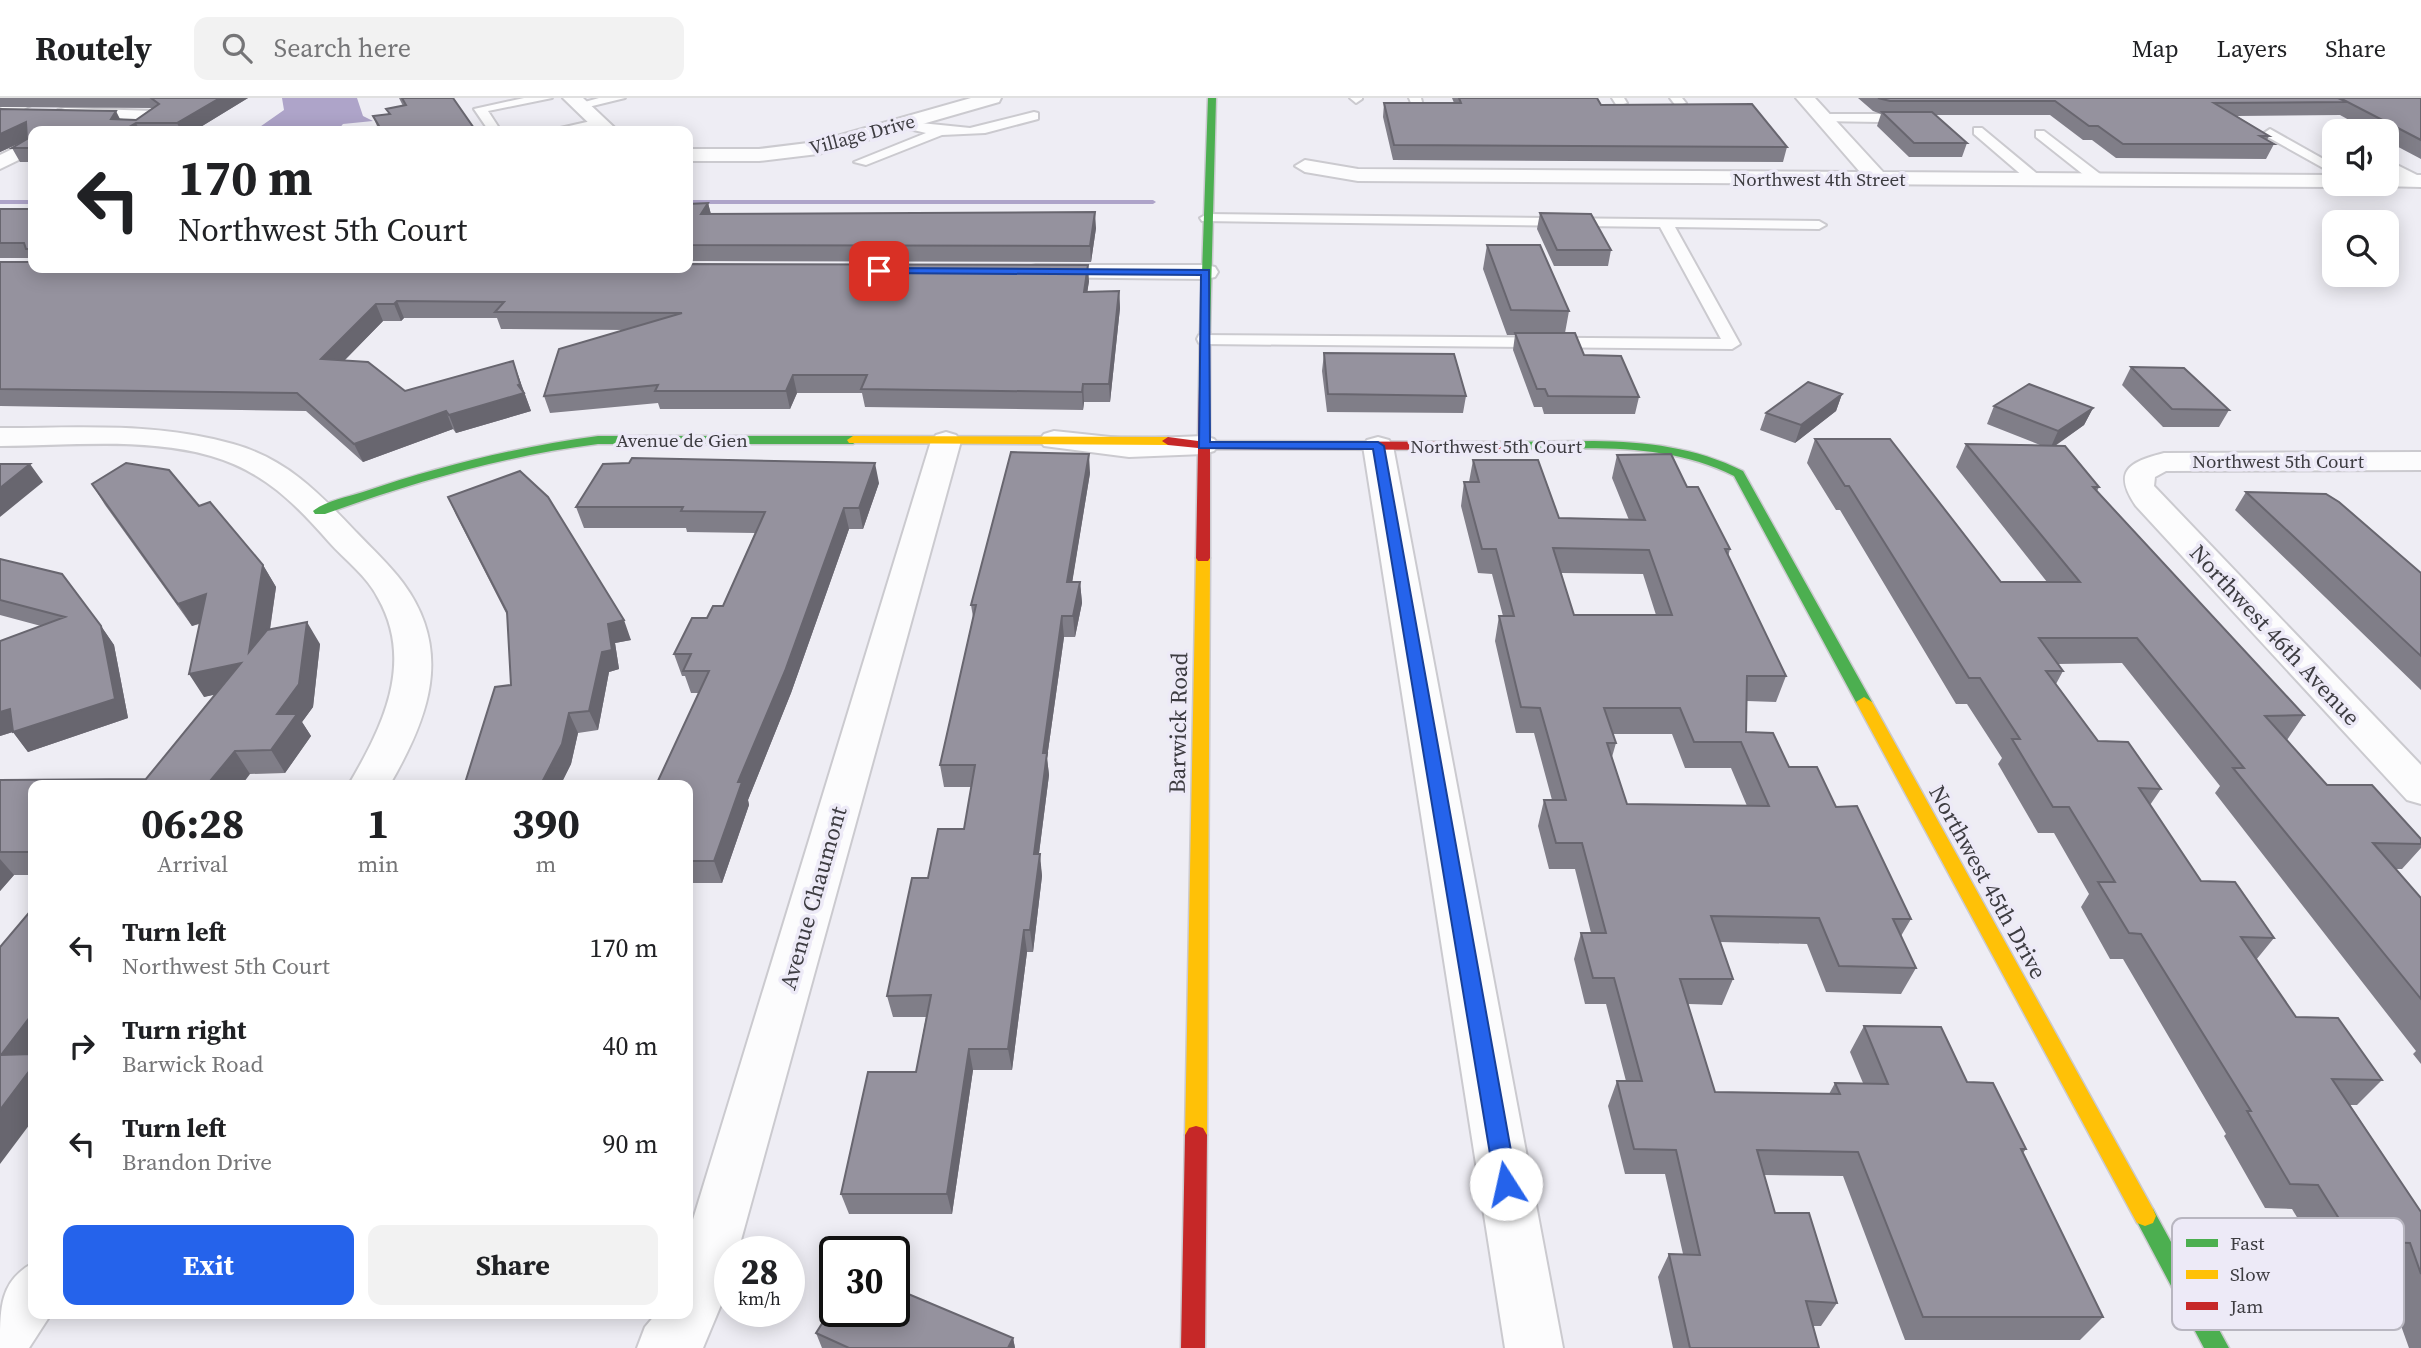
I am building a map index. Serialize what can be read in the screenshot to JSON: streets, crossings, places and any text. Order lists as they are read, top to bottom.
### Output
{
  "streets": {
    "street": [
      "Village Drive",
      "Northwest 4th Street",
      "Avenue de Gien",
      "Northwest 5th Court",
      "Northwest 46th Avenue",
      "Barwick Road",
      "Northwest 45th Drive",
      "Avenue Chaumont"
    ]
  },
  "crossings": [
    ["Avenue de Gien", "Northwest 5th Court"],
    ["Avenue de Gien", "Barwick Road"],
    ["Avenue de Gien", "Avenue Chaumont"],
    ["Northwest 5th Court", "Northwest 46th Avenue"],
    ["Northwest 5th Court", "Barwick Road"],
    ["Northwest 5th Court", "Northwest 45th Drive"]
  ],
  "legend": ["Fast", "Slow", "Jam"],
  "page": {
    "header": "Routely",
    "search": "Search here",
    "nav": ["Map", "Layers", "Share"],
    "turn": ["170 m", "Northwest 5th Court"],
    "eta": [
      "06:28",
      "Arrival",
      "1",
      "min",
      "390",
      "m"
    ],
    "list": [
      {
        "name": "Turn left",
        "note": "Northwest 5th Court",
        "value": "170 m"
      },
      {
        "name": "Turn right",
        "note": "Barwick Road",
        "value": "40 m"
      },
      {
        "name": "Turn left",
        "note": "Brandon Drive",
        "value": "90 m"
      }
    ],
    "buttons": ["Exit", "Share"],
    "speed": "28 km/h",
    "limit": "30"
  }
}
